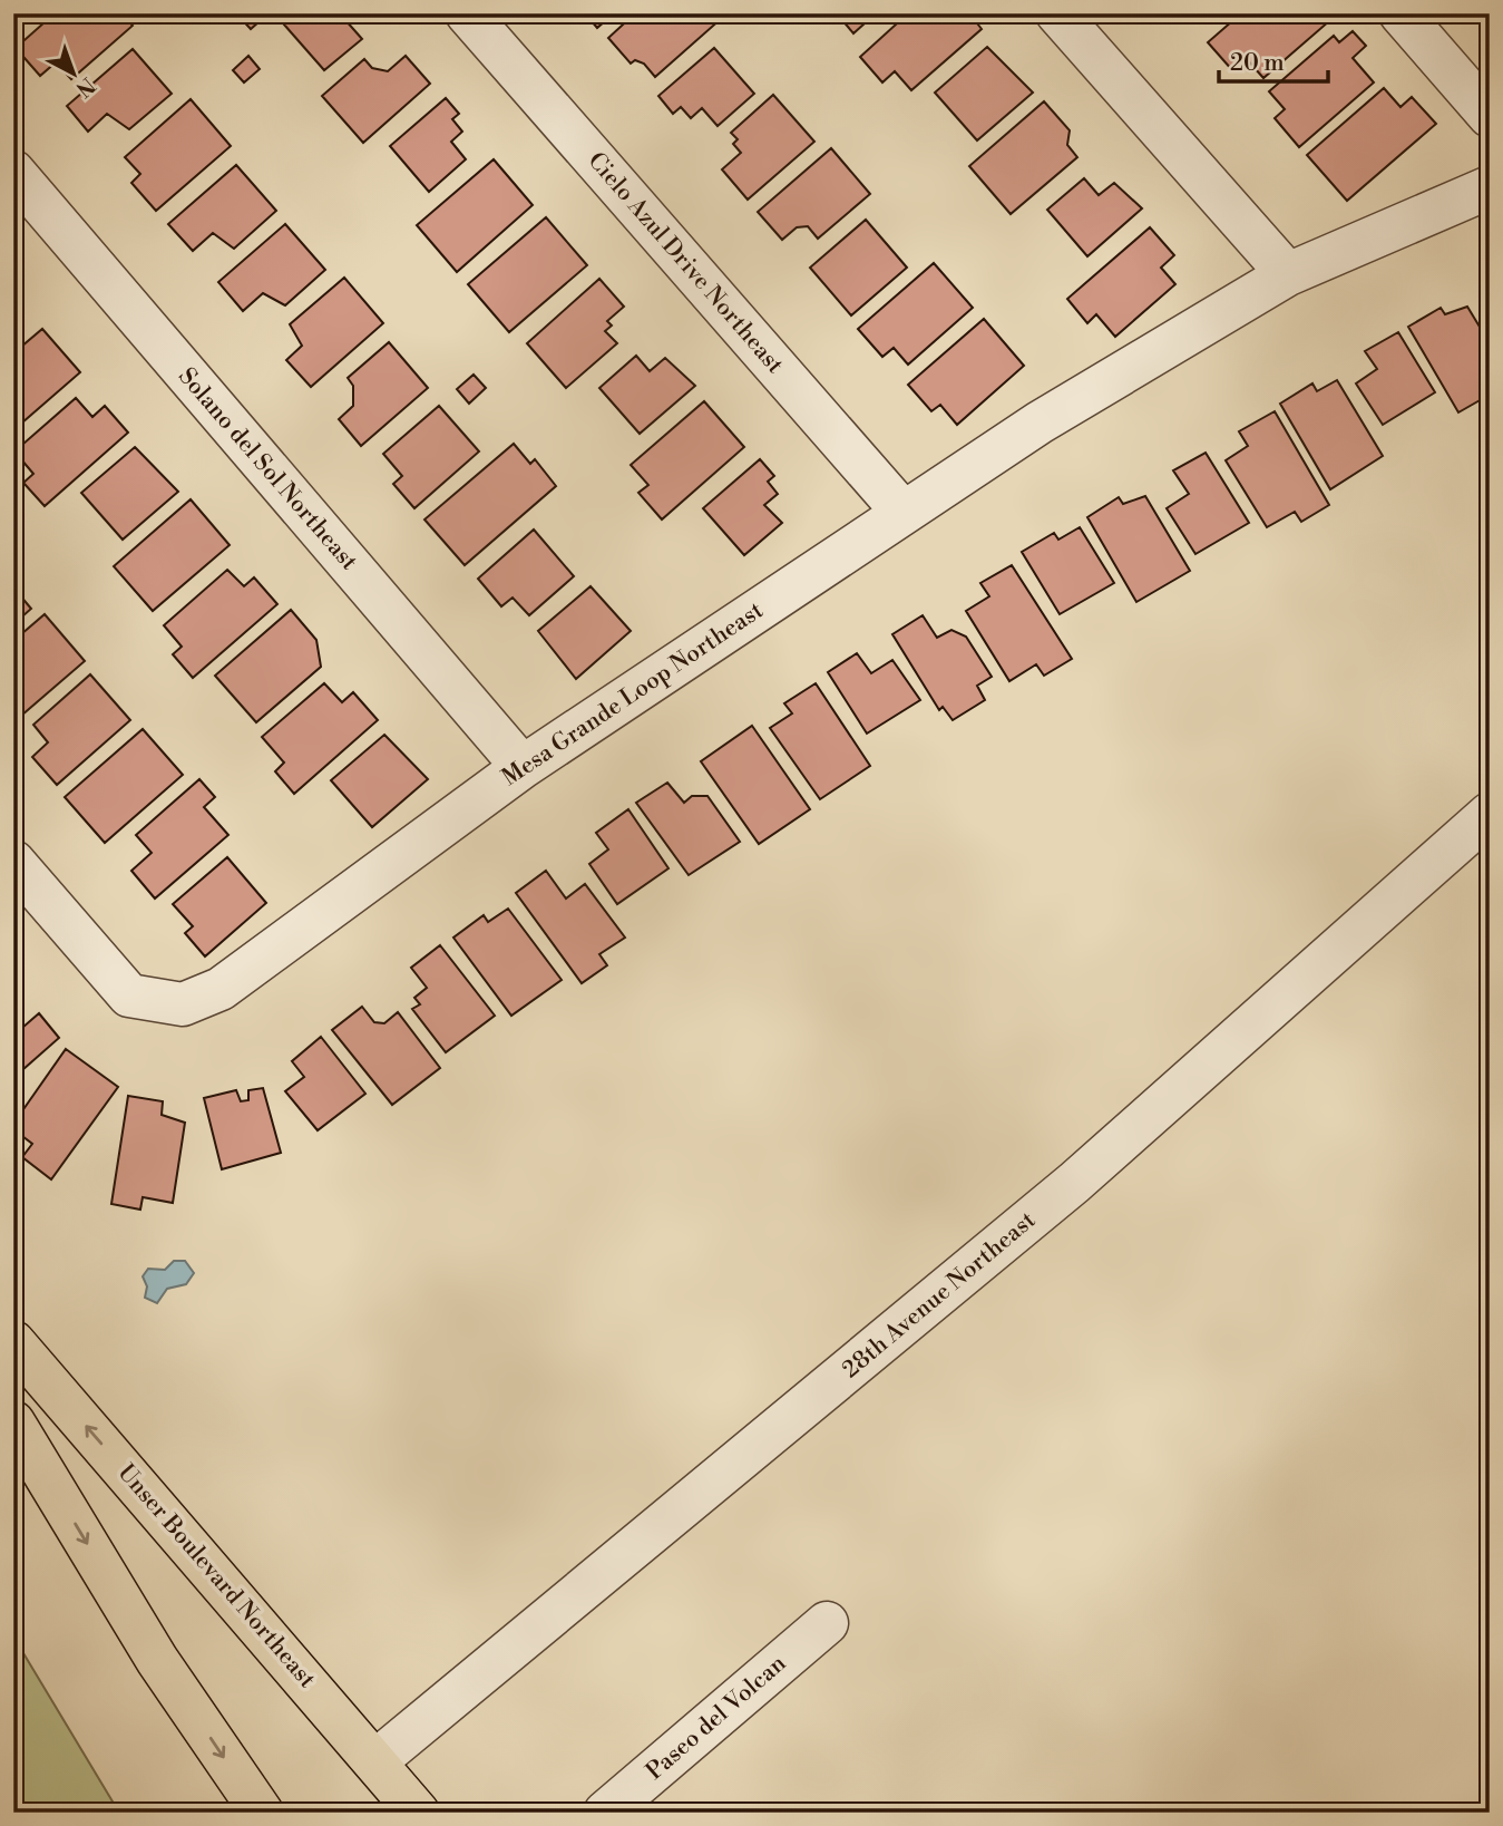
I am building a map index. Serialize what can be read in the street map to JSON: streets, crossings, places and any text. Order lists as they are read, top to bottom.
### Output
{
  "streets": {
    "main road": ["Unser Boulevard Northeast"],
    "street": [
      "Cielo Azul Drive Northeast",
      "Solano del Sol Northeast",
      "Mesa Grande Loop Northeast",
      "28th Avenue Northeast",
      "Paseo del Volcan"
    ]
  },
  "crossings": [
    ["Cielo Azul Drive Northeast", "Mesa Grande Loop Northeast"],
    ["Solano del Sol Northeast", "Mesa Grande Loop Northeast"],
    ["28th Avenue Northeast", "Unser Boulevard Northeast"]
  ],
  "scale_bar": "20 m",
  "north": "bottom right"
}
